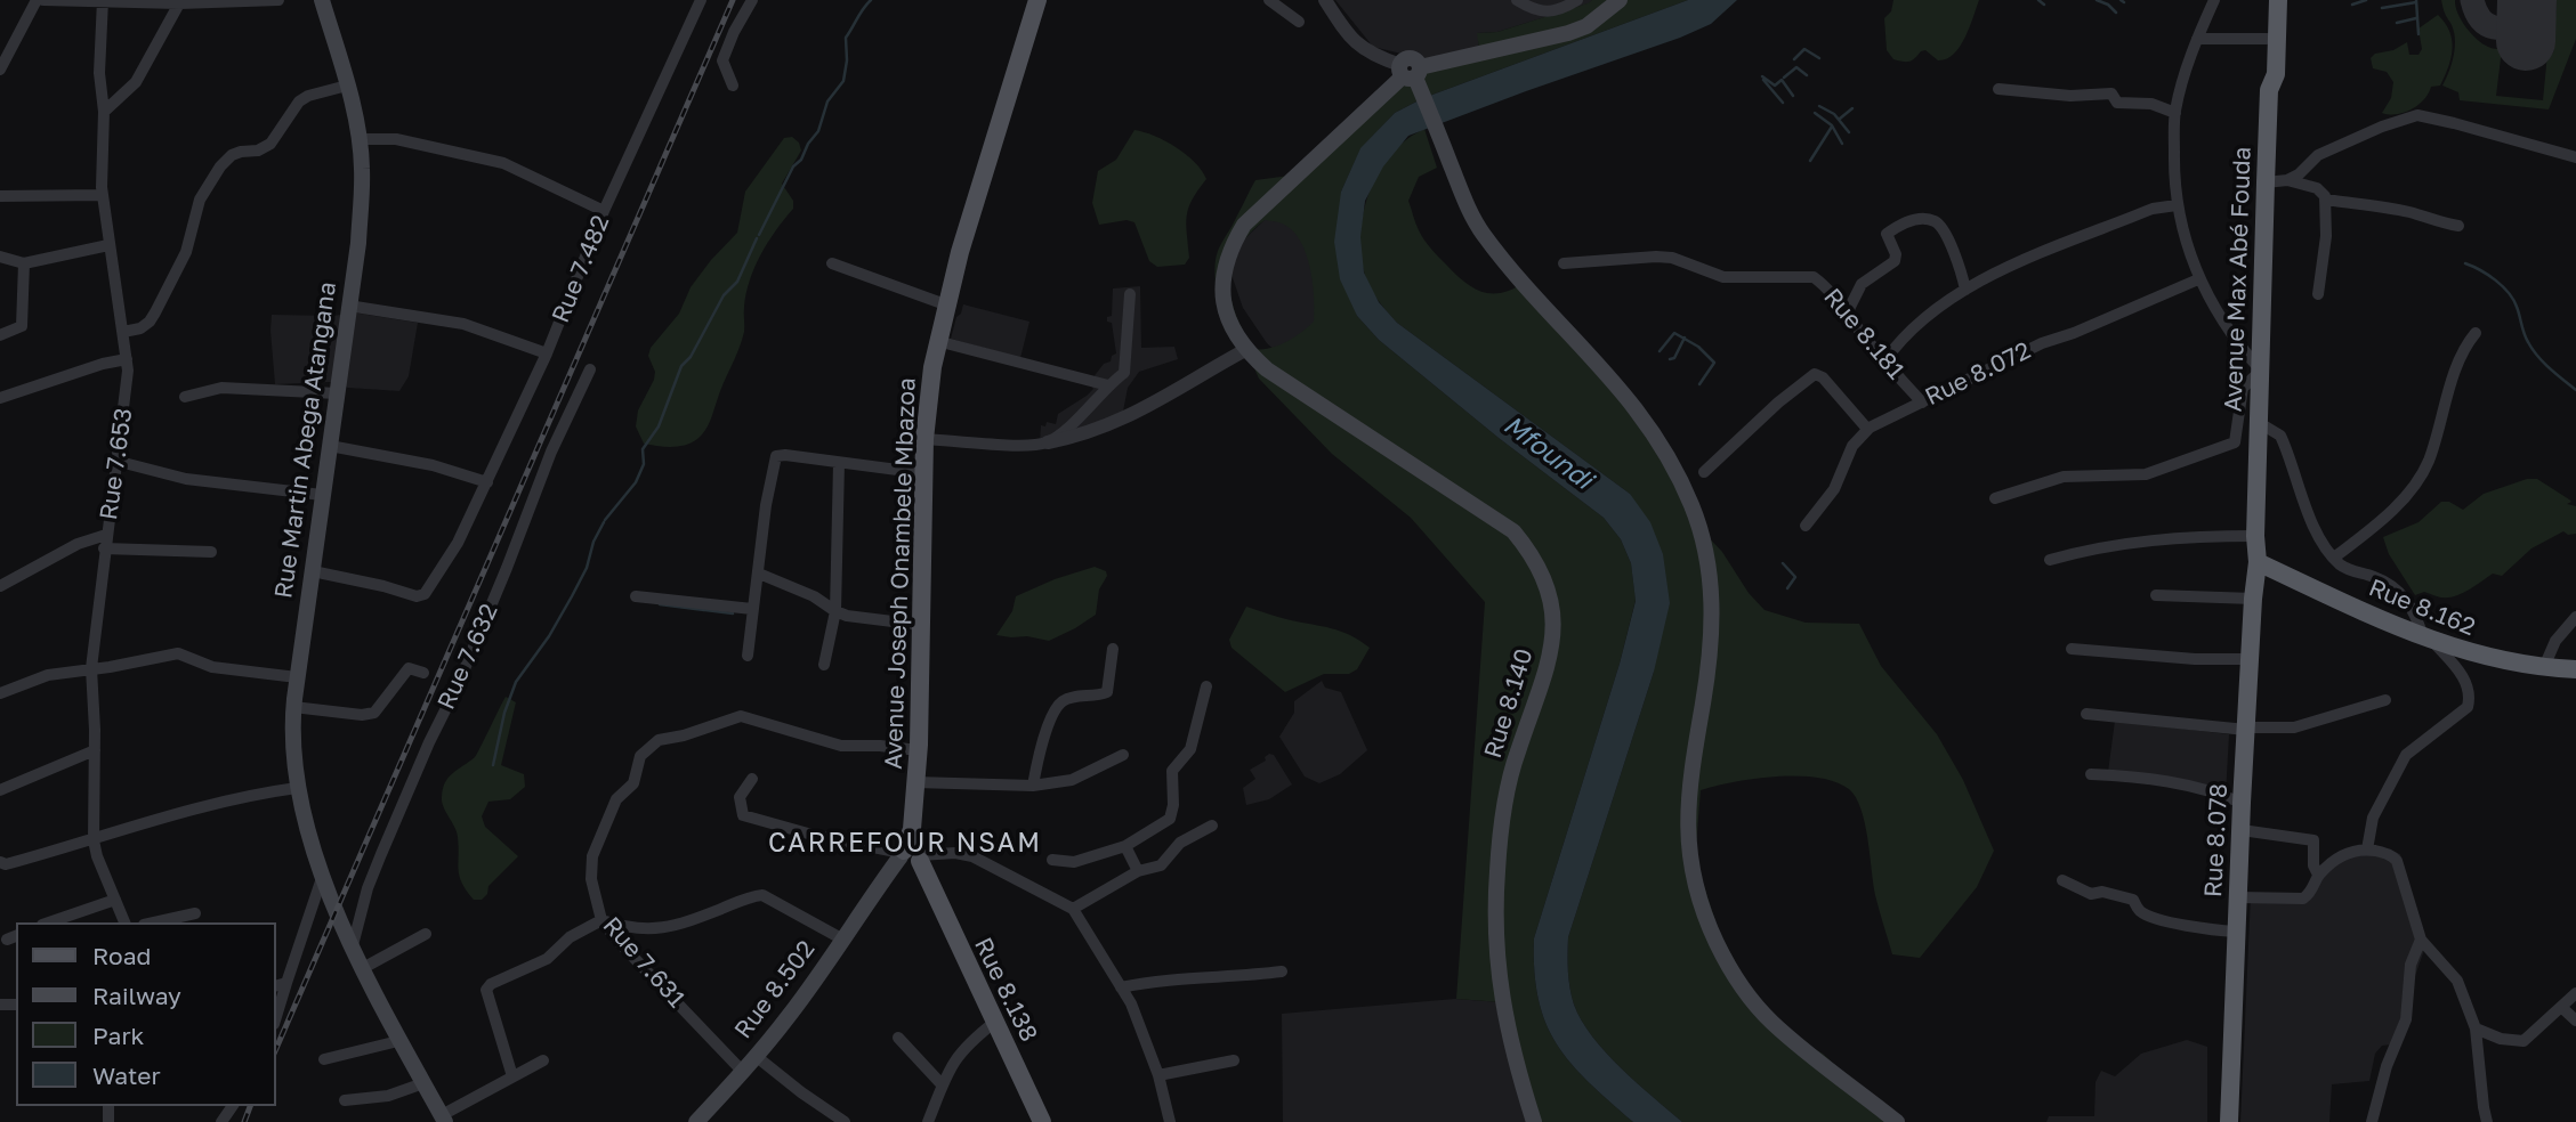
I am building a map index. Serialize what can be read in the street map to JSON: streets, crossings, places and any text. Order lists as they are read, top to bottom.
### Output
{
  "streets": {
    "highway": ["Avenue Max Abé Fouda", "Rue 8.162", "Rue 8.078"],
    "main road": [
      "Rue Martin Abega Atangana",
      "Avenue Joseph Onambele Mbazoa",
      "Rue 8.140",
      "Rue 8.502",
      "Rue 8.138"
    ],
    "street": [
      "Rue 7.482",
      "Rue 8.181",
      "Rue 8.072",
      "Rue 7.653",
      "Rue 7.632",
      "Rue 7.631"
    ]
  },
  "crossings": [
    ["Rue 7.482", "Rue Martin Abega Atangana"],
    ["Avenue Max Abé Fouda", "Rue 8.162"],
    ["Avenue Max Abé Fouda", "Rue 8.078"],
    ["Rue 8.181", "Rue 8.072"],
    ["Rue Martin Abega Atangana", "Rue 7.632"],
    ["Avenue Joseph Onambele Mbazoa", "Rue 7.631"],
    ["Avenue Joseph Onambele Mbazoa", "Rue 8.502"],
    ["Avenue Joseph Onambele Mbazoa", "Rue 8.138"],
    ["Rue 8.162", "Rue 8.078"],
    ["Rue 7.631", "Rue 8.502"],
    ["Rue 8.502", "Rue 8.138"]
  ],
  "districts": ["CARREFOUR NSAM"],
  "water": ["Mfoundi"],
  "legend": [
    "Road",
    "Railway",
    "Park",
    "Water"
  ]
}
